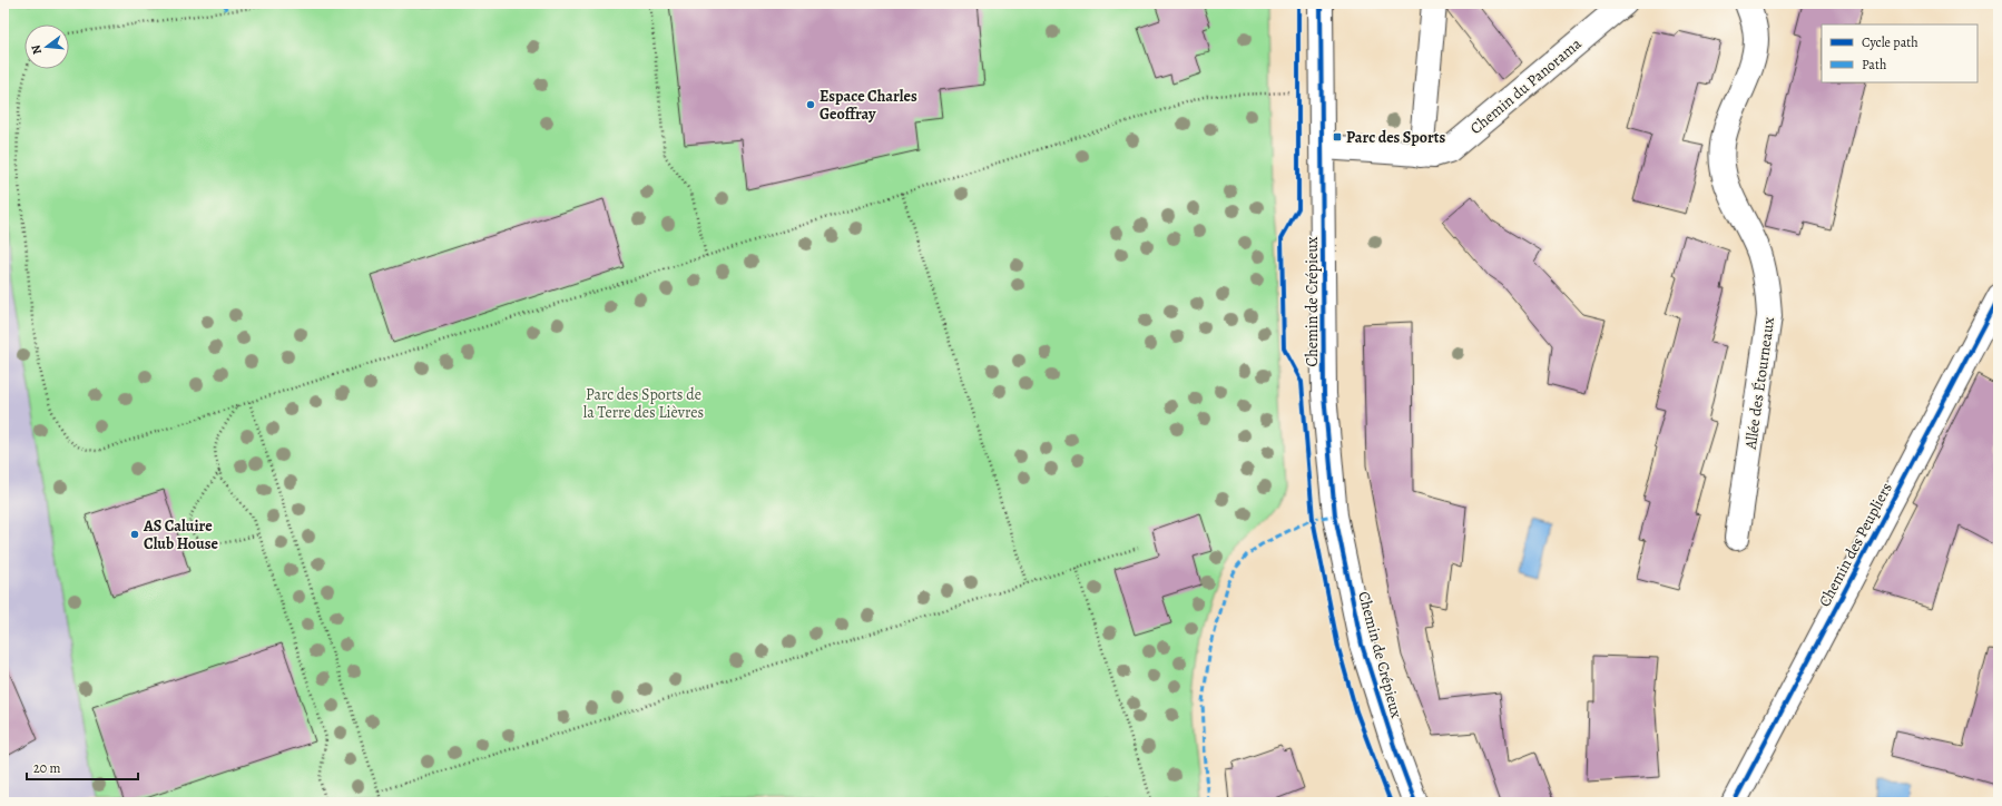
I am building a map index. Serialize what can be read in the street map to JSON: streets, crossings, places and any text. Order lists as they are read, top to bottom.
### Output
{
  "streets": {
    "street": [
      "Chemin du Panorama",
      "Chemin de Crépieux",
      "Allée des Étourneaux",
      "Chemin des Peupliers"
    ]
  },
  "crossings": [
    ["Chemin du Panorama", "Chemin de Crépieux"]
  ],
  "parks": ["Parc des Sports de la Terre des Lièvres"],
  "places": {
    "other": ["Espace Charles Geoffray", "AS Caluire Club House"],
    "transit": ["Parc des Sports"]
  },
  "legend": ["Cycle path", "Path"],
  "scale_bar": "20 m",
  "north": "left"
}
